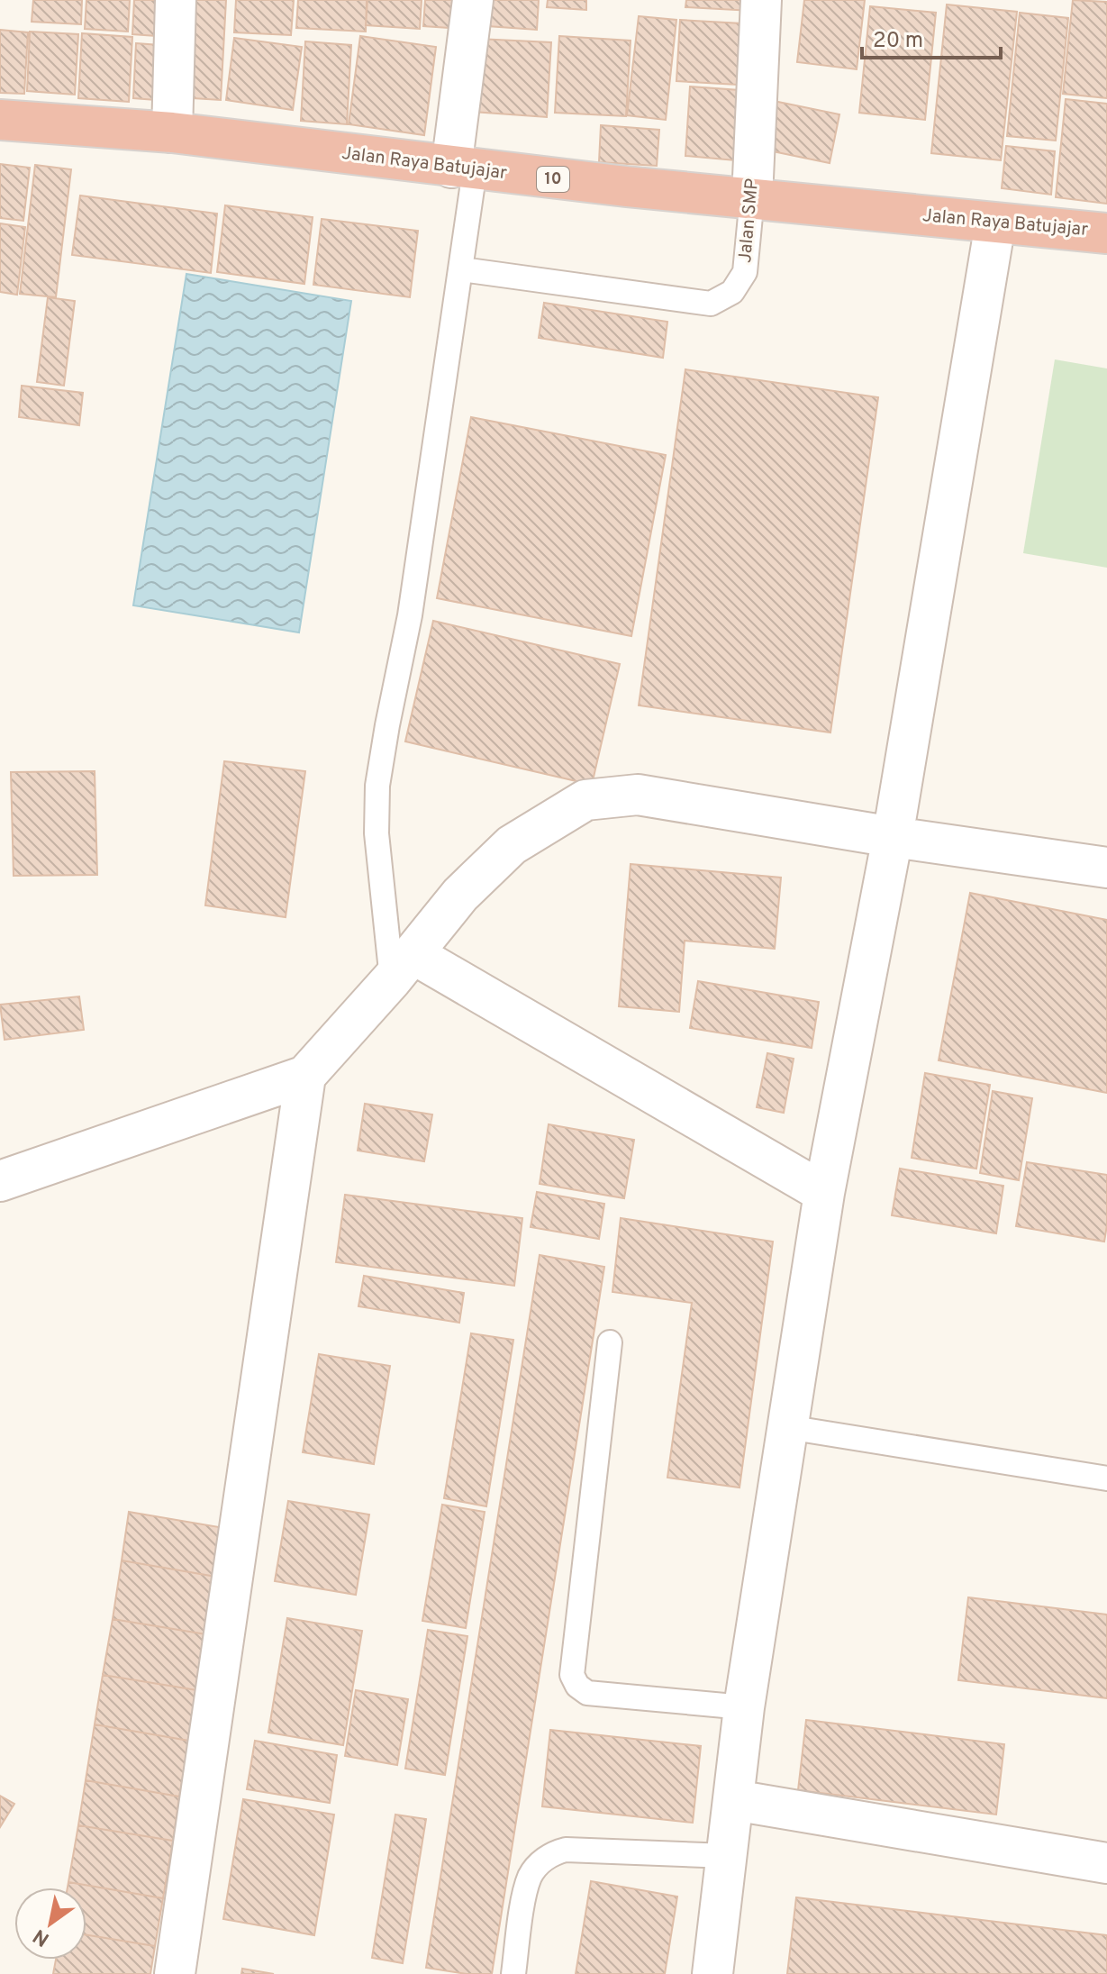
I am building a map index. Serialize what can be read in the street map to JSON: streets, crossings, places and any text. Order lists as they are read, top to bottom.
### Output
{
  "streets": {
    "highway": ["Jalan Raya Batujajar", "10"],
    "street": ["Jalan SMP"]
  },
  "crossings": [
    ["Jalan Raya Batujajar", "Jalan SMP"]
  ],
  "scale_bar": "20 m",
  "north": "bottom left"
}
